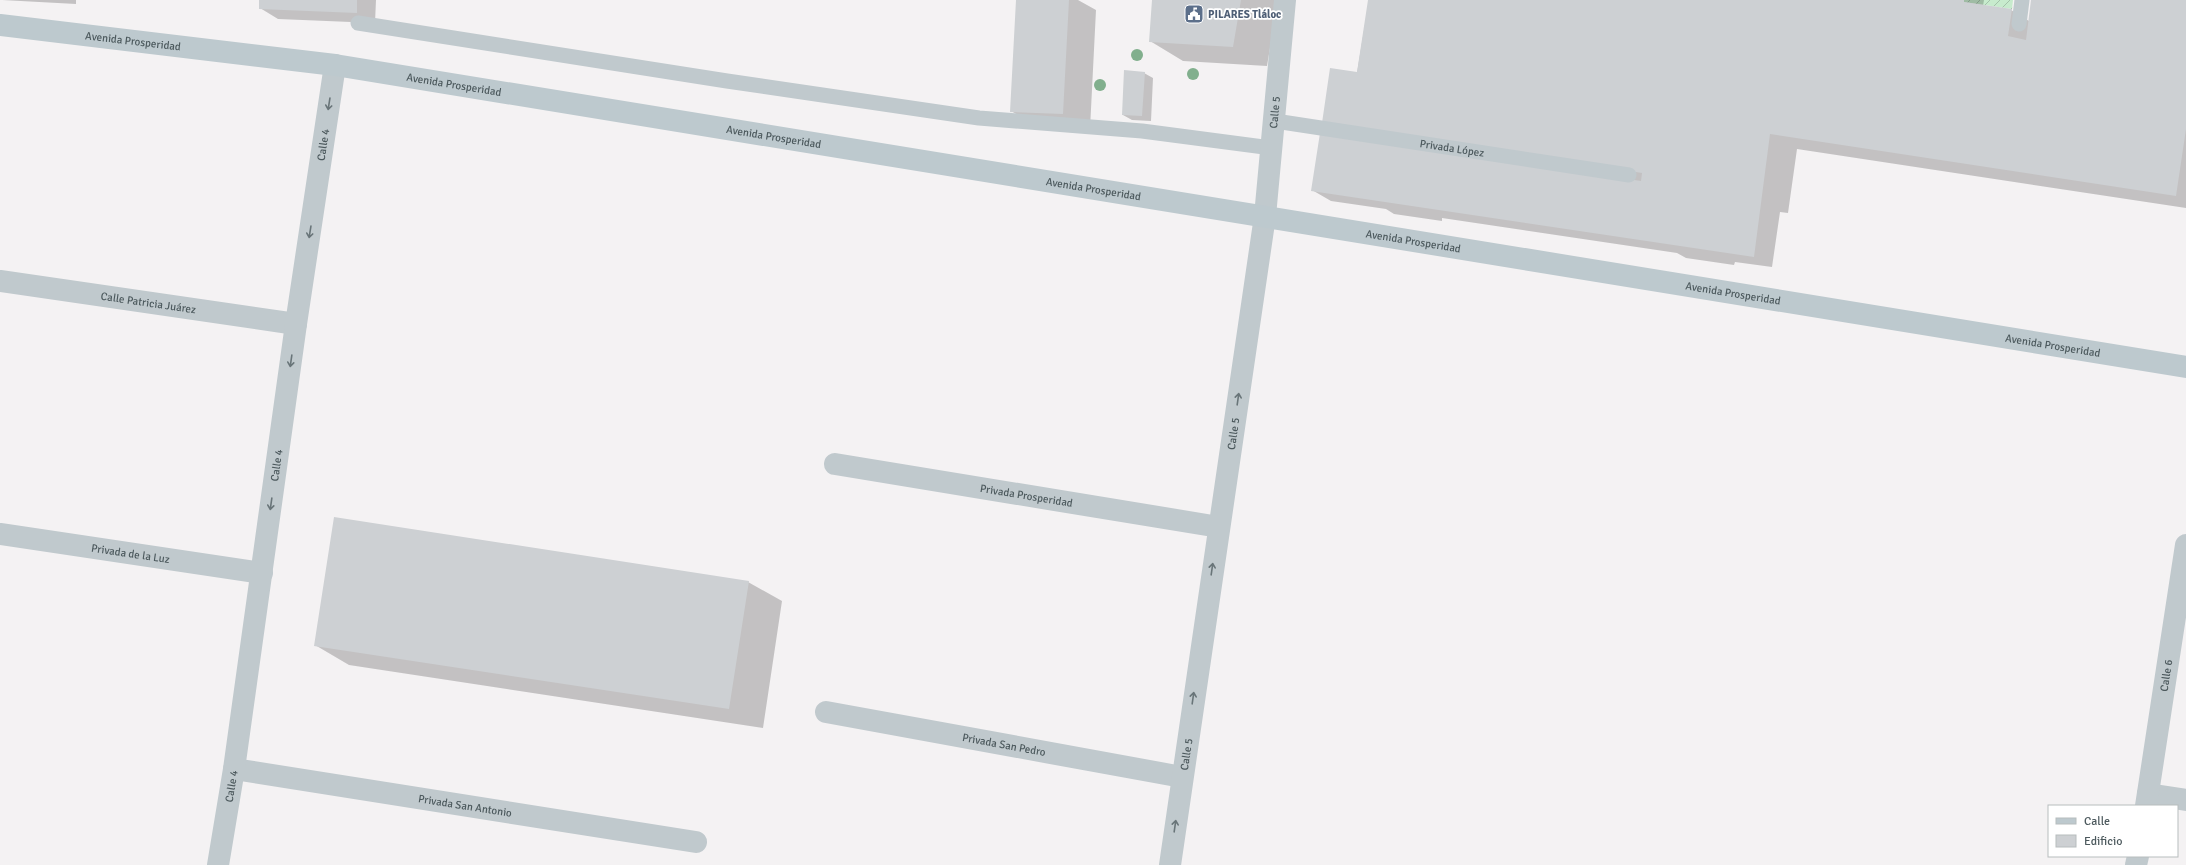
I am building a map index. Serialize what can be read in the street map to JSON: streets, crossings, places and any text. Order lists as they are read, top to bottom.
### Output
{
  "streets": {
    "street": [
      "Avenida Prosperidad",
      "Calle 5",
      "Calle 4",
      "Calle Patricia Juárez",
      "Privada Prosperidad",
      "Privada de la Luz",
      "Calle 6",
      "Privada San Pedro",
      "Privada San Antonio"
    ],
    "lane": ["Privada López"]
  },
  "crossings": [
    ["Avenida Prosperidad", "Calle 5"],
    ["Avenida Prosperidad", "Calle 4"],
    ["Calle 5", "Privada López"],
    ["Calle 5", "Privada Prosperidad"],
    ["Calle 5", "Privada San Pedro"],
    ["Calle 4", "Calle Patricia Juárez"],
    ["Calle 4", "Privada de la Luz"],
    ["Calle 4", "Privada San Antonio"]
  ],
  "one_way": ["Calle 5", "Calle 4"],
  "places": {
    "public building": ["PILARES Tláloc"]
  },
  "legend": ["Calle", "Edificio"]
}
